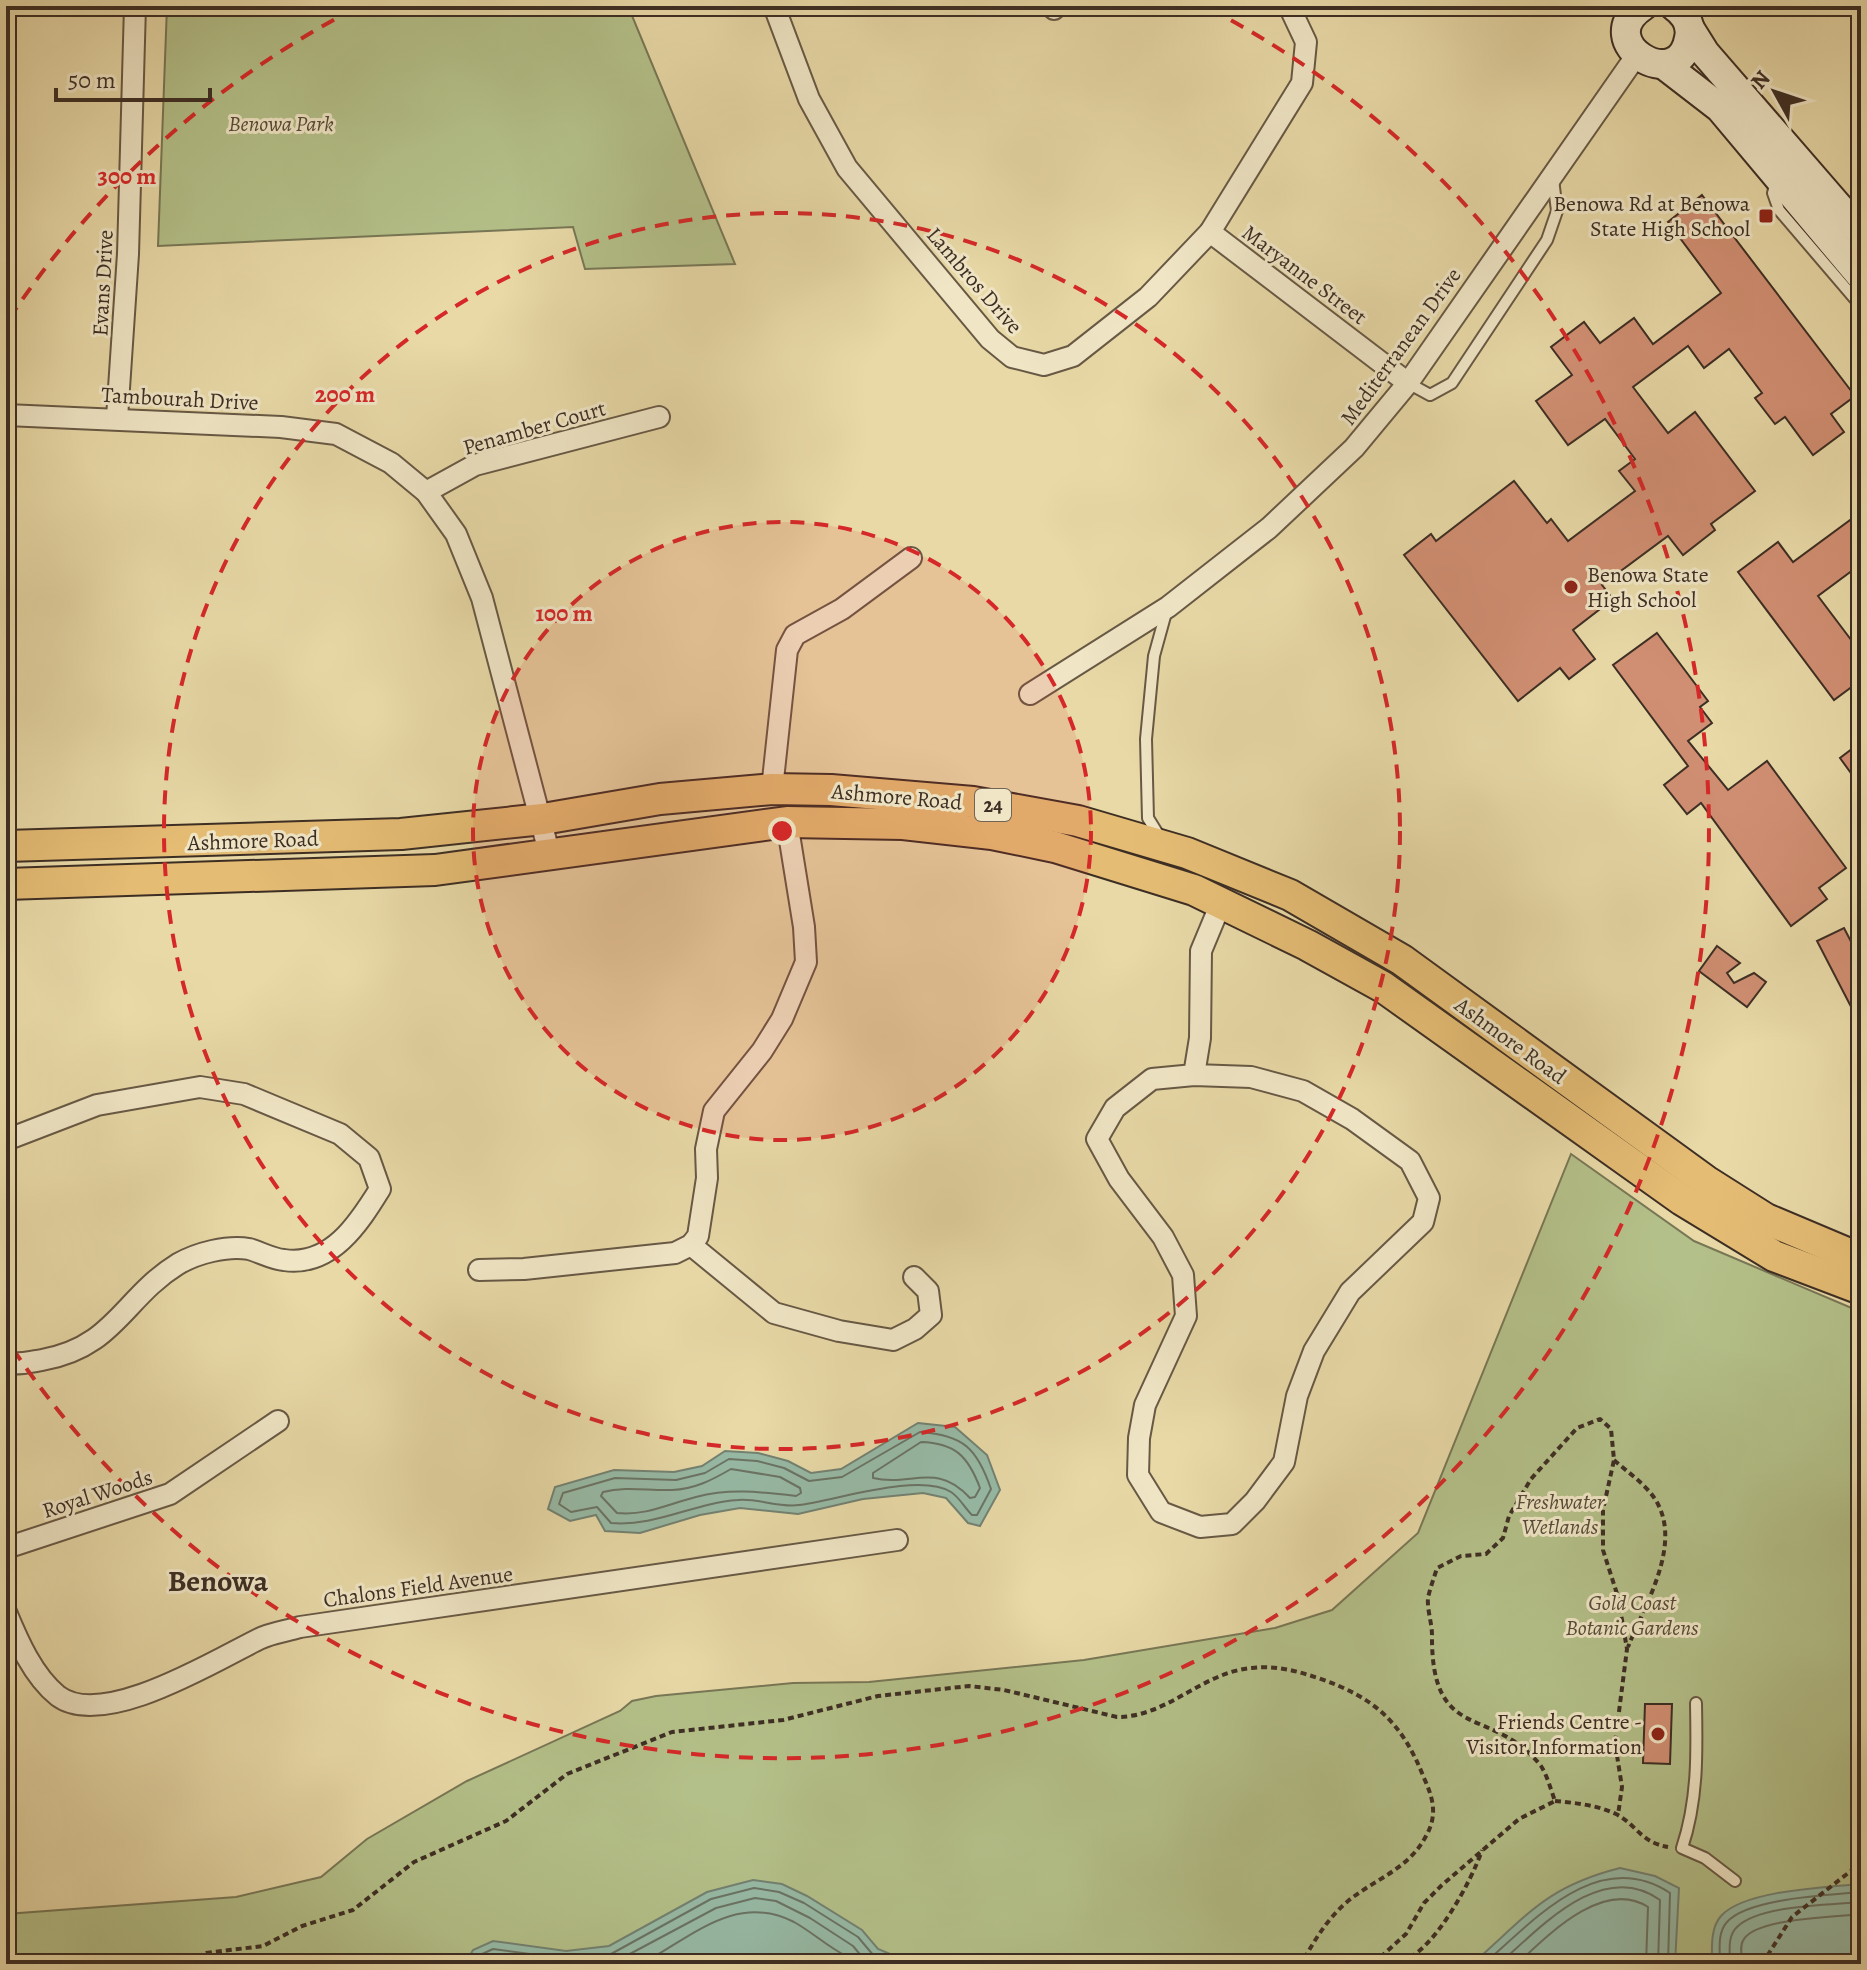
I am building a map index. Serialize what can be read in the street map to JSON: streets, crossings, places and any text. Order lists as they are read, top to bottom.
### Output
{
  "streets": {
    "main road": ["Ashmore Road", "24"],
    "street": [
      "Maryanne Street",
      "Lambros Drive",
      "Evans Drive",
      "Mediterranean Drive",
      "Tambourah Drive",
      "Penamber Court",
      "Royal Woods",
      "Chalons Field Avenue"
    ]
  },
  "crossings": [
    ["Maryanne Street", "Lambros Drive"],
    ["Maryanne Street", "Mediterranean Drive"],
    ["Evans Drive", "Tambourah Drive"],
    ["Tambourah Drive", "Penamber Court"],
    ["Tambourah Drive", "Ashmore Road"]
  ],
  "districts": ["Benowa"],
  "parks": ["Benowa Park", "Freshwater Wetlands", "Gold Coast Botanic Gardens"],
  "places": {
    "transit": ["Benowa Rd at Benowa State High School"],
    "other": ["Benowa State High School", "Friends Centre - Visitor Information"]
  },
  "scale_bar": "50 m",
  "north": "top left",
  "rings": ["300 m", "200 m", "100 m"]
}
